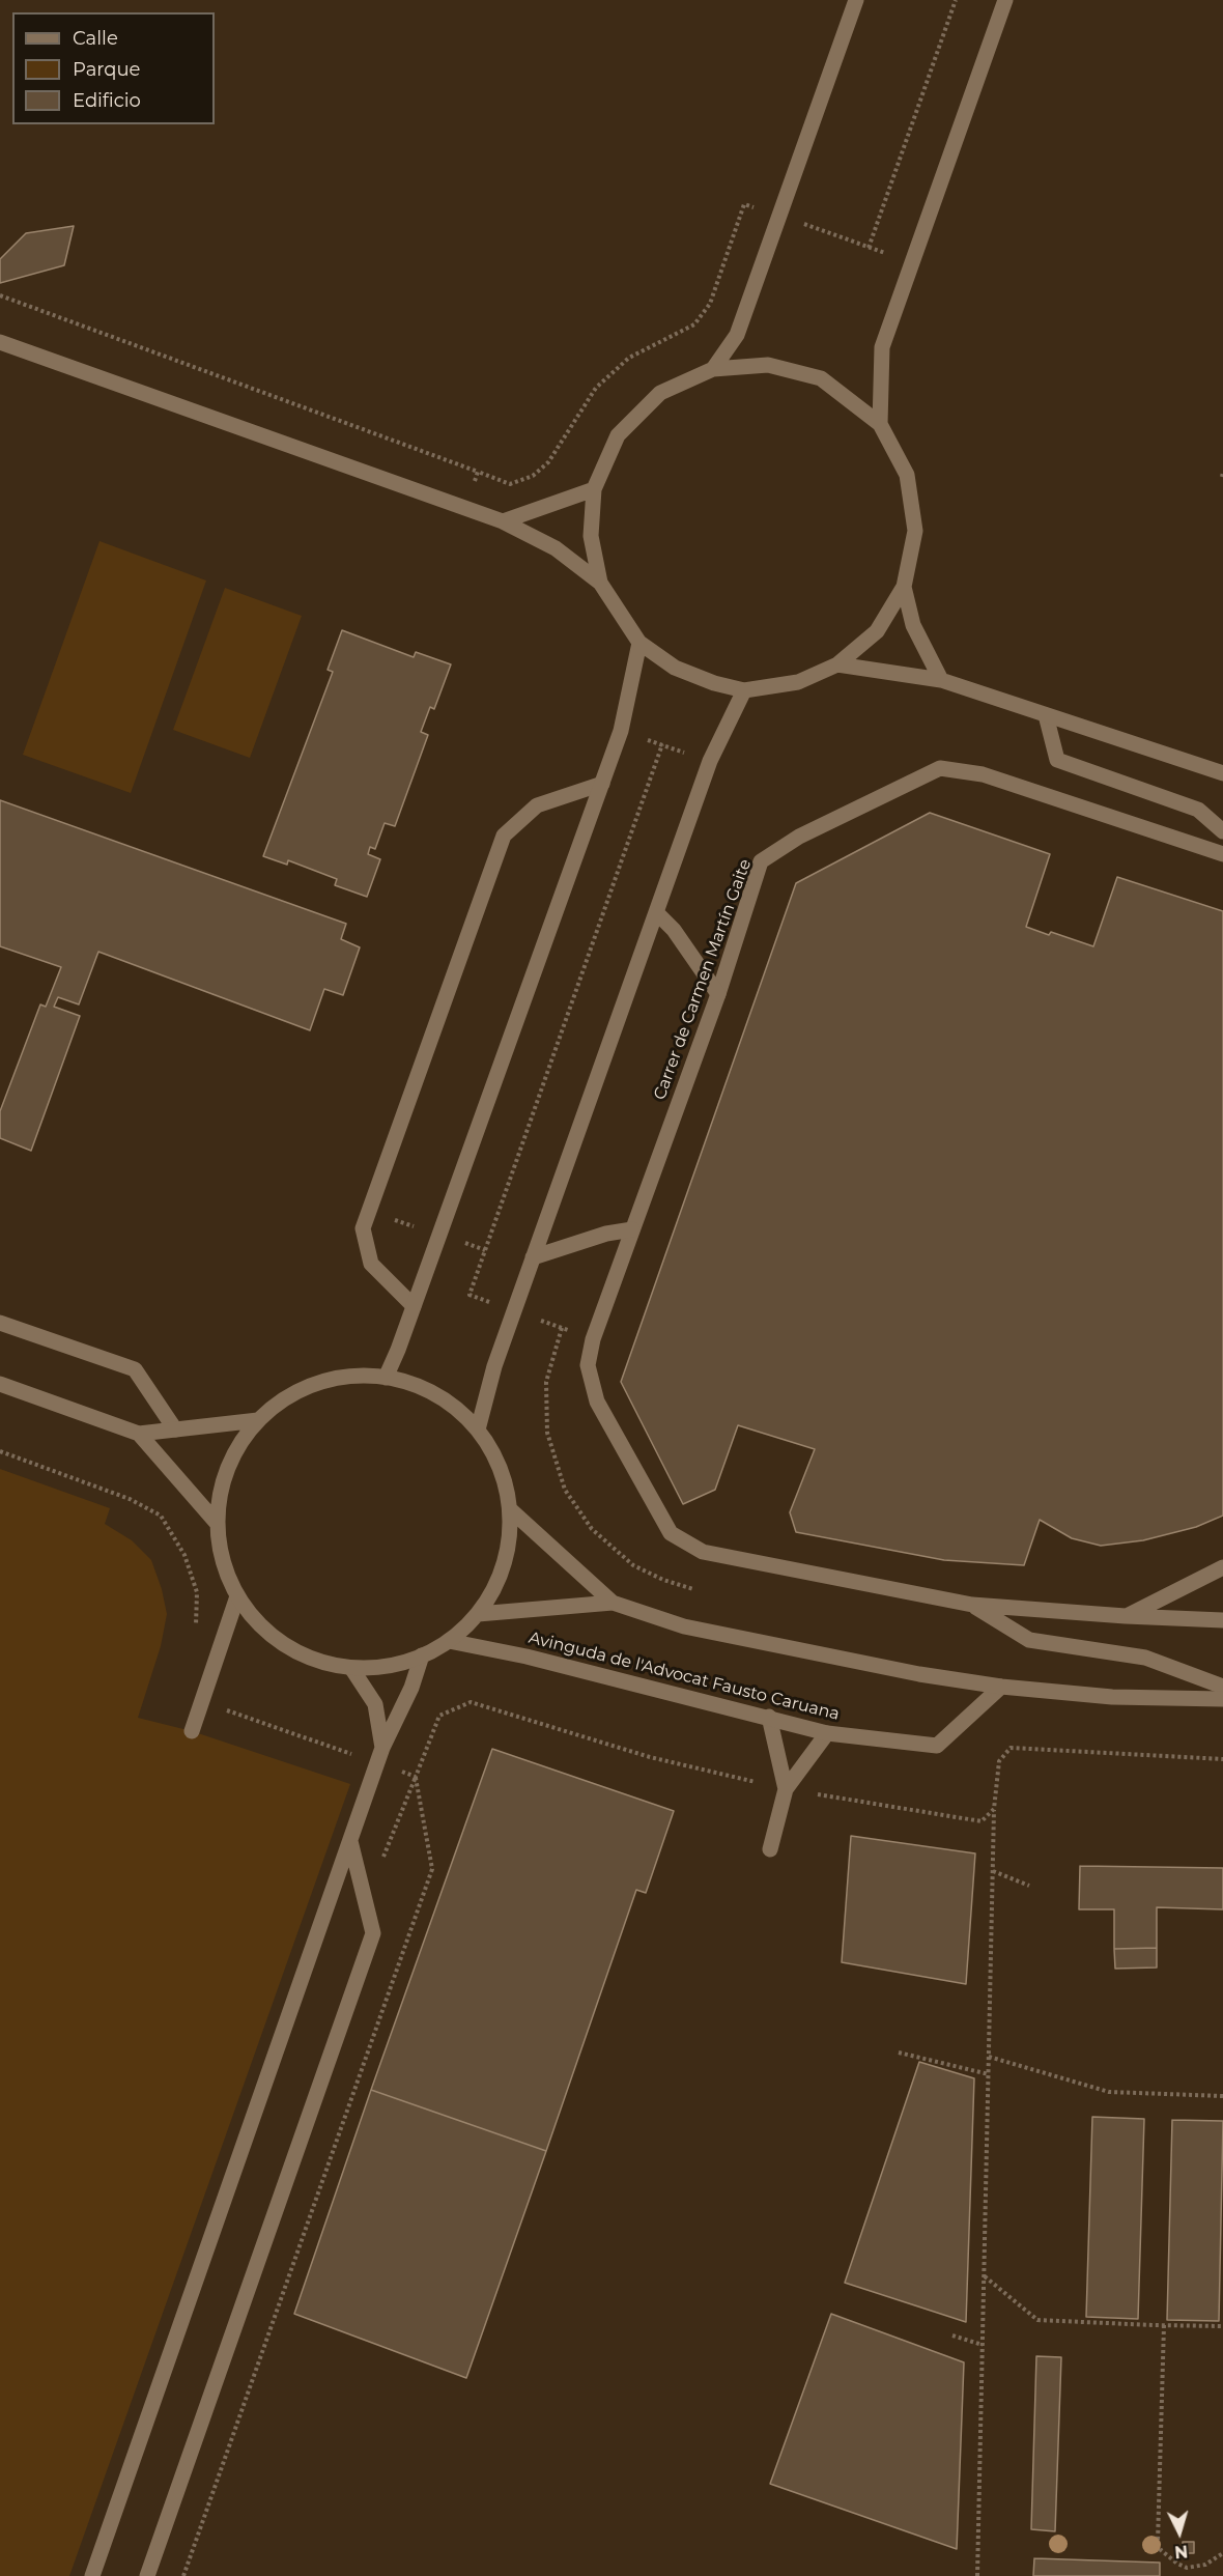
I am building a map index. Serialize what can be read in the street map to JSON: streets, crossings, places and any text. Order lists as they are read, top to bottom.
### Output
{
  "streets": {
    "street": ["Carrer de Carmen Martín Gaite", "Avinguda de l'Advocat Fausto Caruana"]
  },
  "legend": ["Calle", "Parque", "Edificio"],
  "north": "bottom"
}
